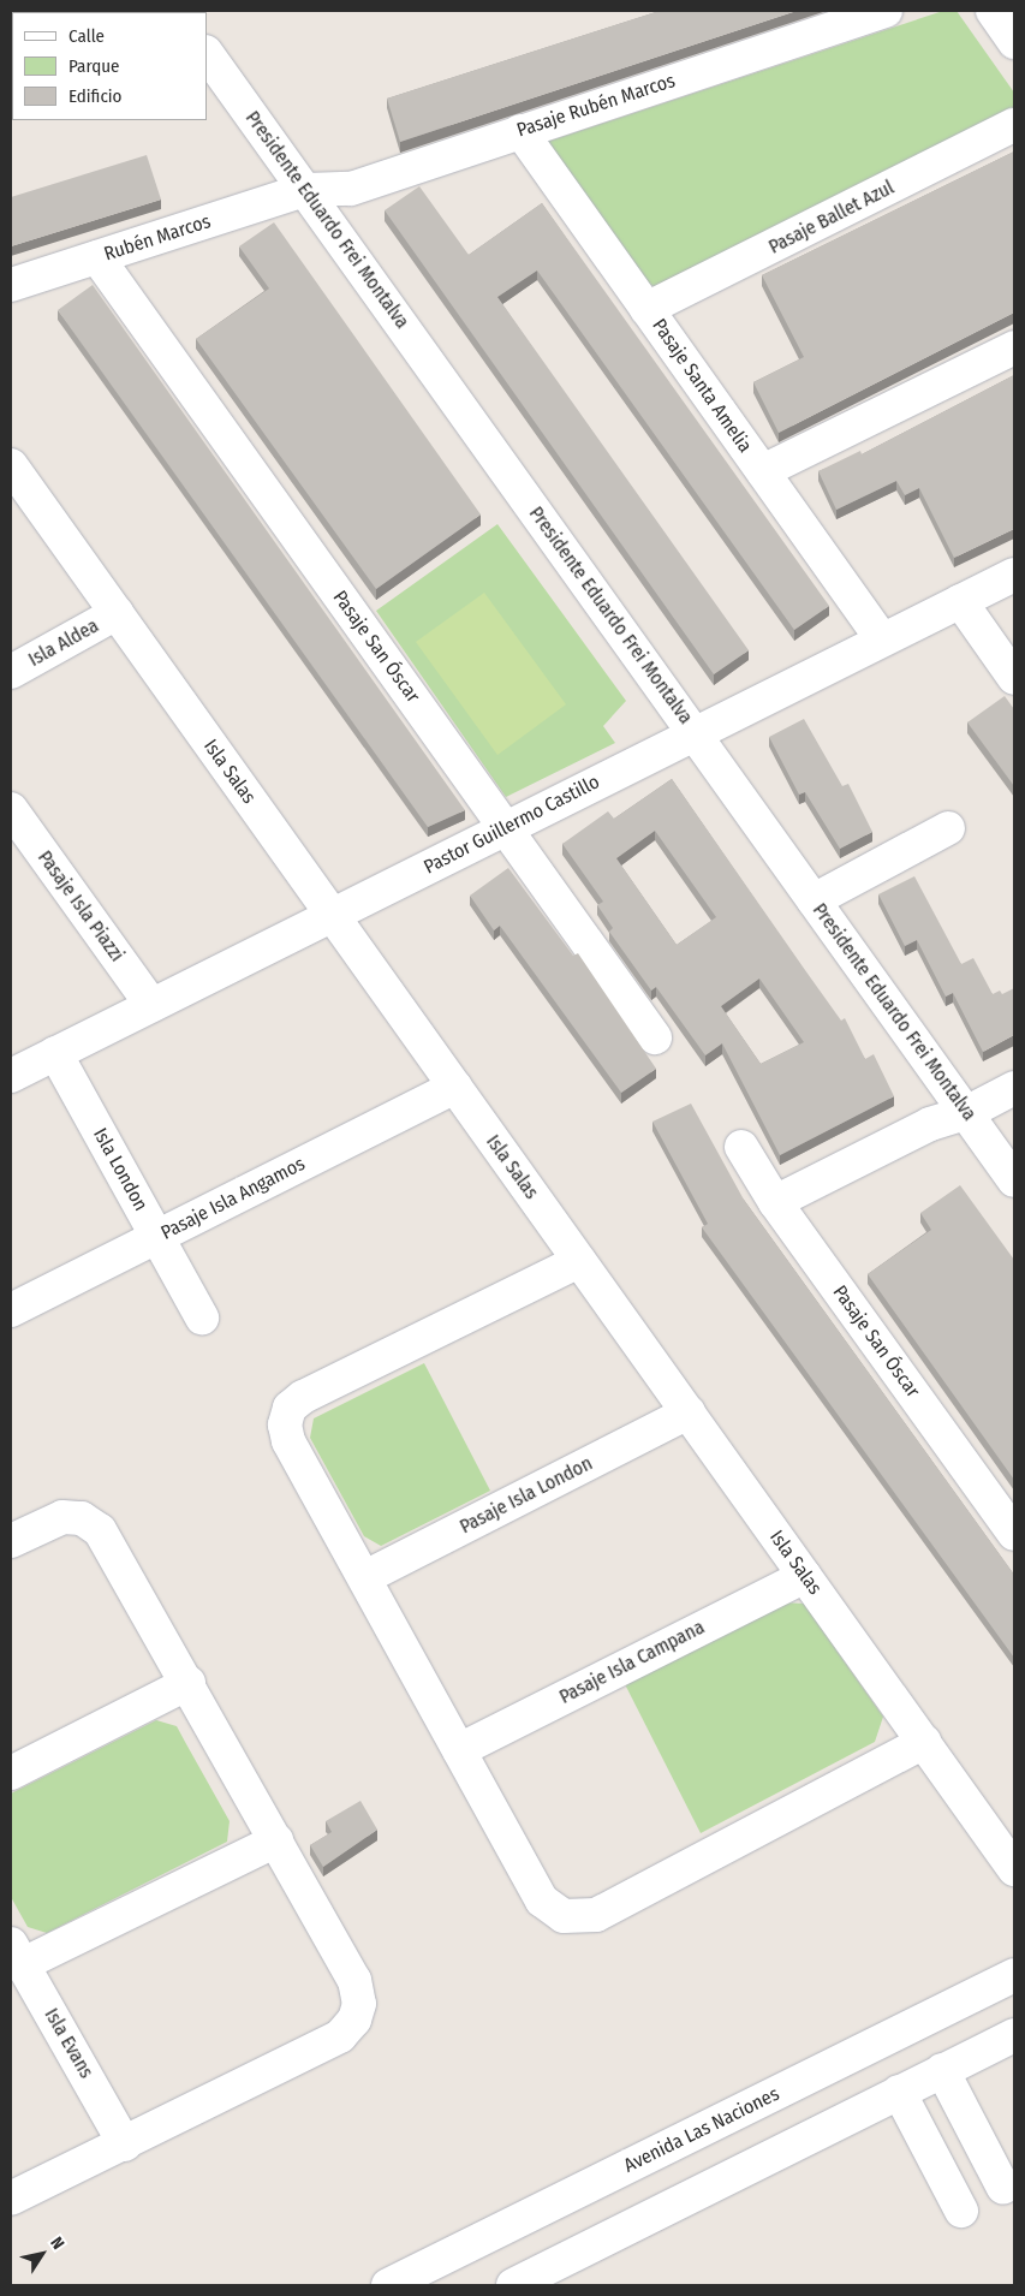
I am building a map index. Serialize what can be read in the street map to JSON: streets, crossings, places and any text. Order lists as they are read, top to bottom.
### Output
{
  "streets": {
    "street": [
      "Pasaje Rubén Marcos",
      "Pasaje Ballet Azul",
      "Presidente Eduardo Frei Montalva",
      "Rubén Marcos",
      "Pasaje Santa Amelia",
      "Isla Aldea",
      "Pasaje San Óscar",
      "Isla Salas",
      "Pastor Guillermo Castillo",
      "Pasaje Isla Piazzi",
      "Isla London",
      "Pasaje Isla Angamos",
      "Pasaje Isla London",
      "Pasaje Isla Campana",
      "Isla Evans",
      "Avenida Las Naciones"
    ]
  },
  "crossings": [
    ["Pasaje Rubén Marcos", "Presidente Eduardo Frei Montalva"],
    ["Pasaje Rubén Marcos", "Rubén Marcos"],
    ["Pasaje Rubén Marcos", "Pasaje Santa Amelia"],
    ["Pasaje Ballet Azul", "Pasaje Santa Amelia"],
    ["Presidente Eduardo Frei Montalva", "Rubén Marcos"],
    ["Presidente Eduardo Frei Montalva", "Pastor Guillermo Castillo"],
    ["Rubén Marcos", "Pasaje San Óscar"],
    ["Pasaje Santa Amelia", "Pastor Guillermo Castillo"],
    ["Isla Aldea", "Isla Salas"],
    ["Pasaje San Óscar", "Pastor Guillermo Castillo"],
    ["Isla Salas", "Pastor Guillermo Castillo"],
    ["Isla Salas", "Pasaje Isla Angamos"],
    ["Isla Salas", "Pasaje Isla London"],
    ["Isla Salas", "Pasaje Isla Campana"],
    ["Pastor Guillermo Castillo", "Pasaje Isla Piazzi"],
    ["Pastor Guillermo Castillo", "Isla London"],
    ["Isla London", "Pasaje Isla Angamos"]
  ],
  "legend": ["Calle", "Parque", "Edificio"],
  "north": "top right"
}
